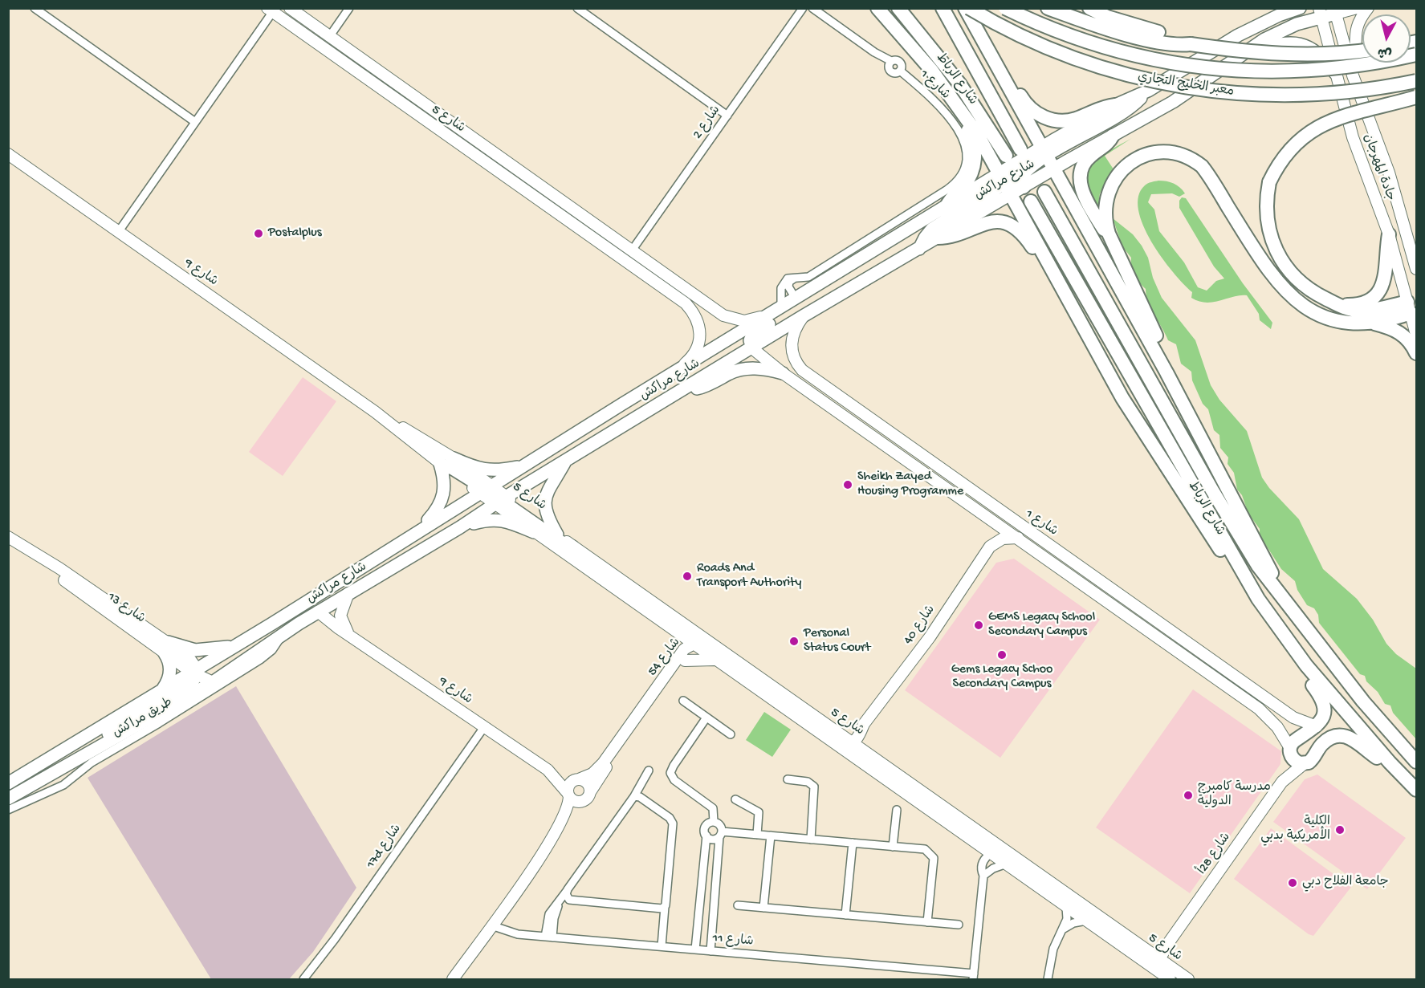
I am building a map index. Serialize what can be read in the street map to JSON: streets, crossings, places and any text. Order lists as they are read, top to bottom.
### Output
{
  "streets": {
    "highway": ["شارع الرباط", "معبر الخليج التجاري"],
    "main road": ["شارع مراكش"],
    "street": [
      "شارع 1",
      "شارع 5",
      "شارع 2",
      "جادة المهرجان",
      "شارع 9",
      "شارع 13",
      "شارع 40",
      "شارع 54",
      "طريق مراكش",
      "17d شارع",
      "شارع 28أ",
      "شارع 11"
    ]
  },
  "crossings": [
    ["شارع 1", "شارع مراكش"],
    ["شارع 1", "شارع 40"],
    ["شارع 1", "شارع 28أ"],
    ["شارع 5", "شارع 2"],
    ["شارع 5", "شارع مراكش"],
    ["شارع 5", "شارع 9"],
    ["شارع 5", "شارع 40"],
    ["شارع 5", "شارع 54"],
    ["شارع 5", "شارع 28أ"],
    ["جادة المهرجان", "شارع مراكش"],
    ["شارع مراكش", "شارع 9"],
    ["شارع مراكش", "شارع 13"],
    ["شارع مراكش", "طريق مراكش"],
    ["شارع 9", "شارع 54"],
    ["شارع 9", "17d شارع"]
  ],
  "places": [
    "Postalplus",
    "Sheikh Zayed Housing Programme",
    "Roads And Transport Authority",
    "GEMS Legacy School Secondary Campus",
    "Personal Status Court",
    "Gems Legacy Schoo Secondary Campus",
    "مدرسة كامبرج الدولية",
    "الكلية الأمريكية بدبي",
    "جامعة الفلاح دبي"
  ],
  "north": "bottom"
}
